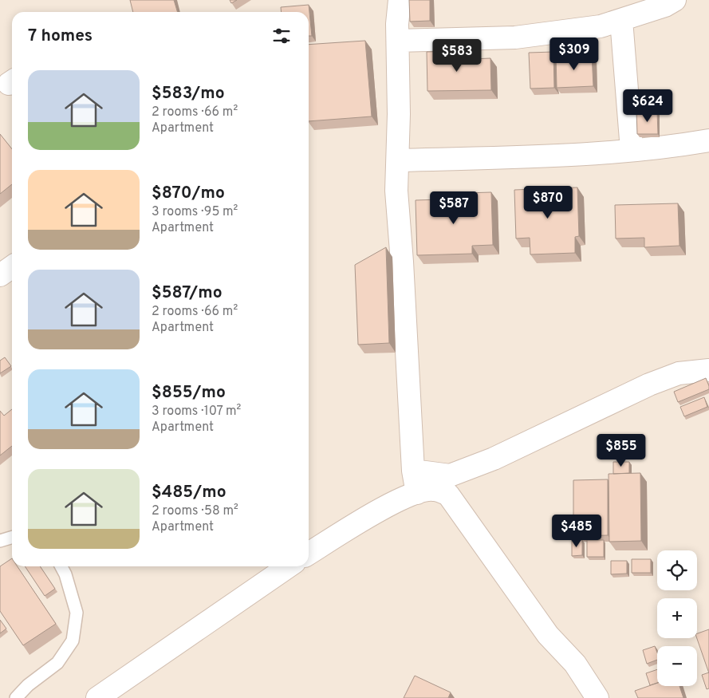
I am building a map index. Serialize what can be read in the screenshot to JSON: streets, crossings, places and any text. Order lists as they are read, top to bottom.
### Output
{
  "page": {
    "heading": "7 homes",
    "price": [
      "$309",
      "$583",
      "$624",
      "$870",
      "$587",
      "$855",
      "$485"
    ],
    "list": [
      {
        "name": "$583/mo",
        "note": "2 rooms · 66 m² · Apartment"
      },
      {
        "name": "$870/mo",
        "note": "3 rooms · 95 m² · Apartment"
      },
      {
        "name": "$587/mo",
        "note": "2 rooms · 66 m² · Apartment"
      },
      {
        "name": "$855/mo",
        "note": "3 rooms · 107 m² · Apartment"
      },
      {
        "name": "$485/mo",
        "note": "2 rooms · 58 m² · Apartment"
      }
    ],
    "map_buttons": ["+", "−"]
  }
}
